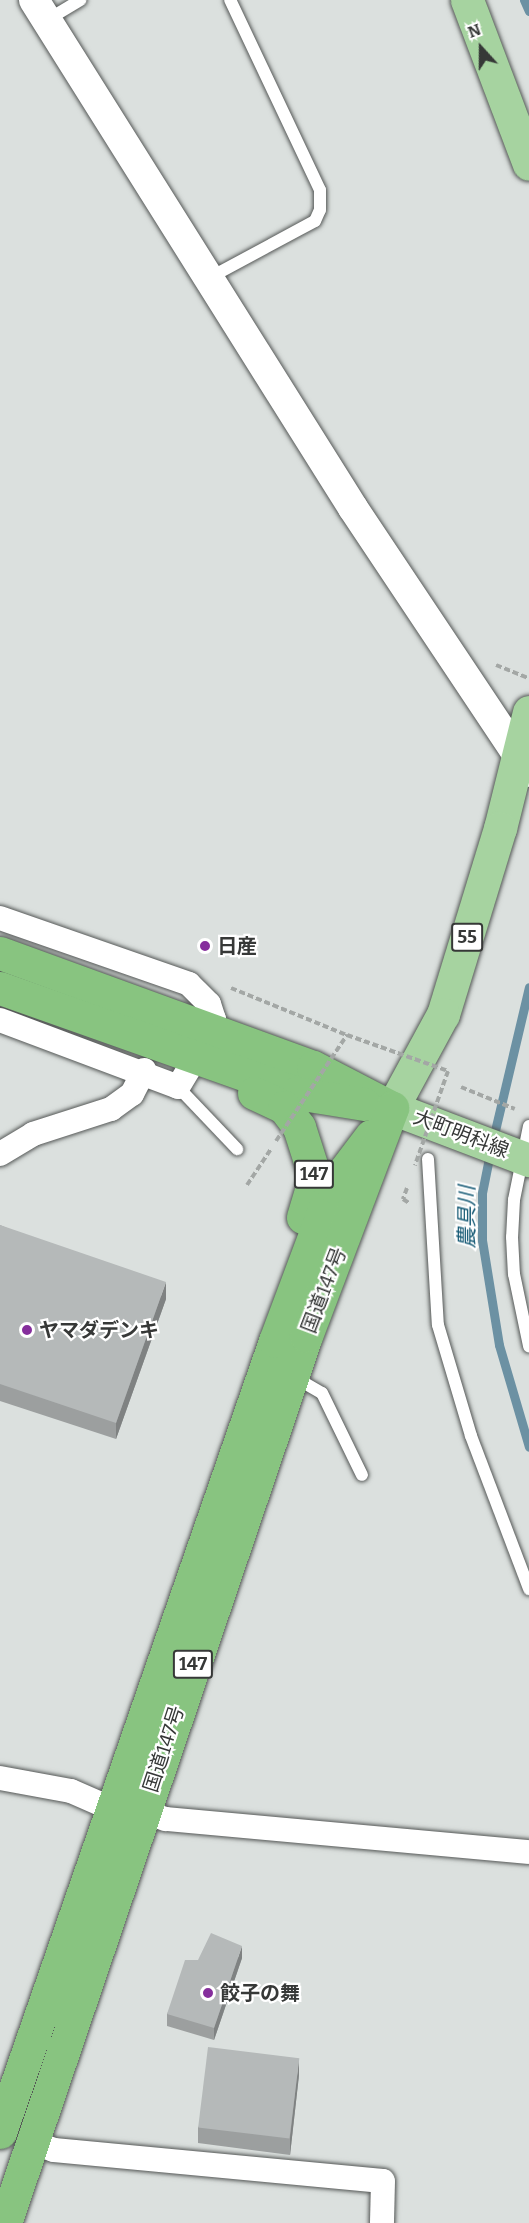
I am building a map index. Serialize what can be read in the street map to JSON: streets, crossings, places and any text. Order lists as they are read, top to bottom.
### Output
{
  "streets": {
    "highway": ["147", "国道147号"],
    "main road": ["55", "大町明科線"]
  },
  "crossings": [
    ["55", "大町明科線"],
    ["55", "147"],
    ["55", "国道147号"],
    ["大町明科線", "147"],
    ["大町明科線", "国道147号"],
    ["147", "国道147号"]
  ],
  "water": ["農具川"],
  "places": ["日産", "ヤマダデンキ", "餃子の舞"],
  "north": "top"
}
